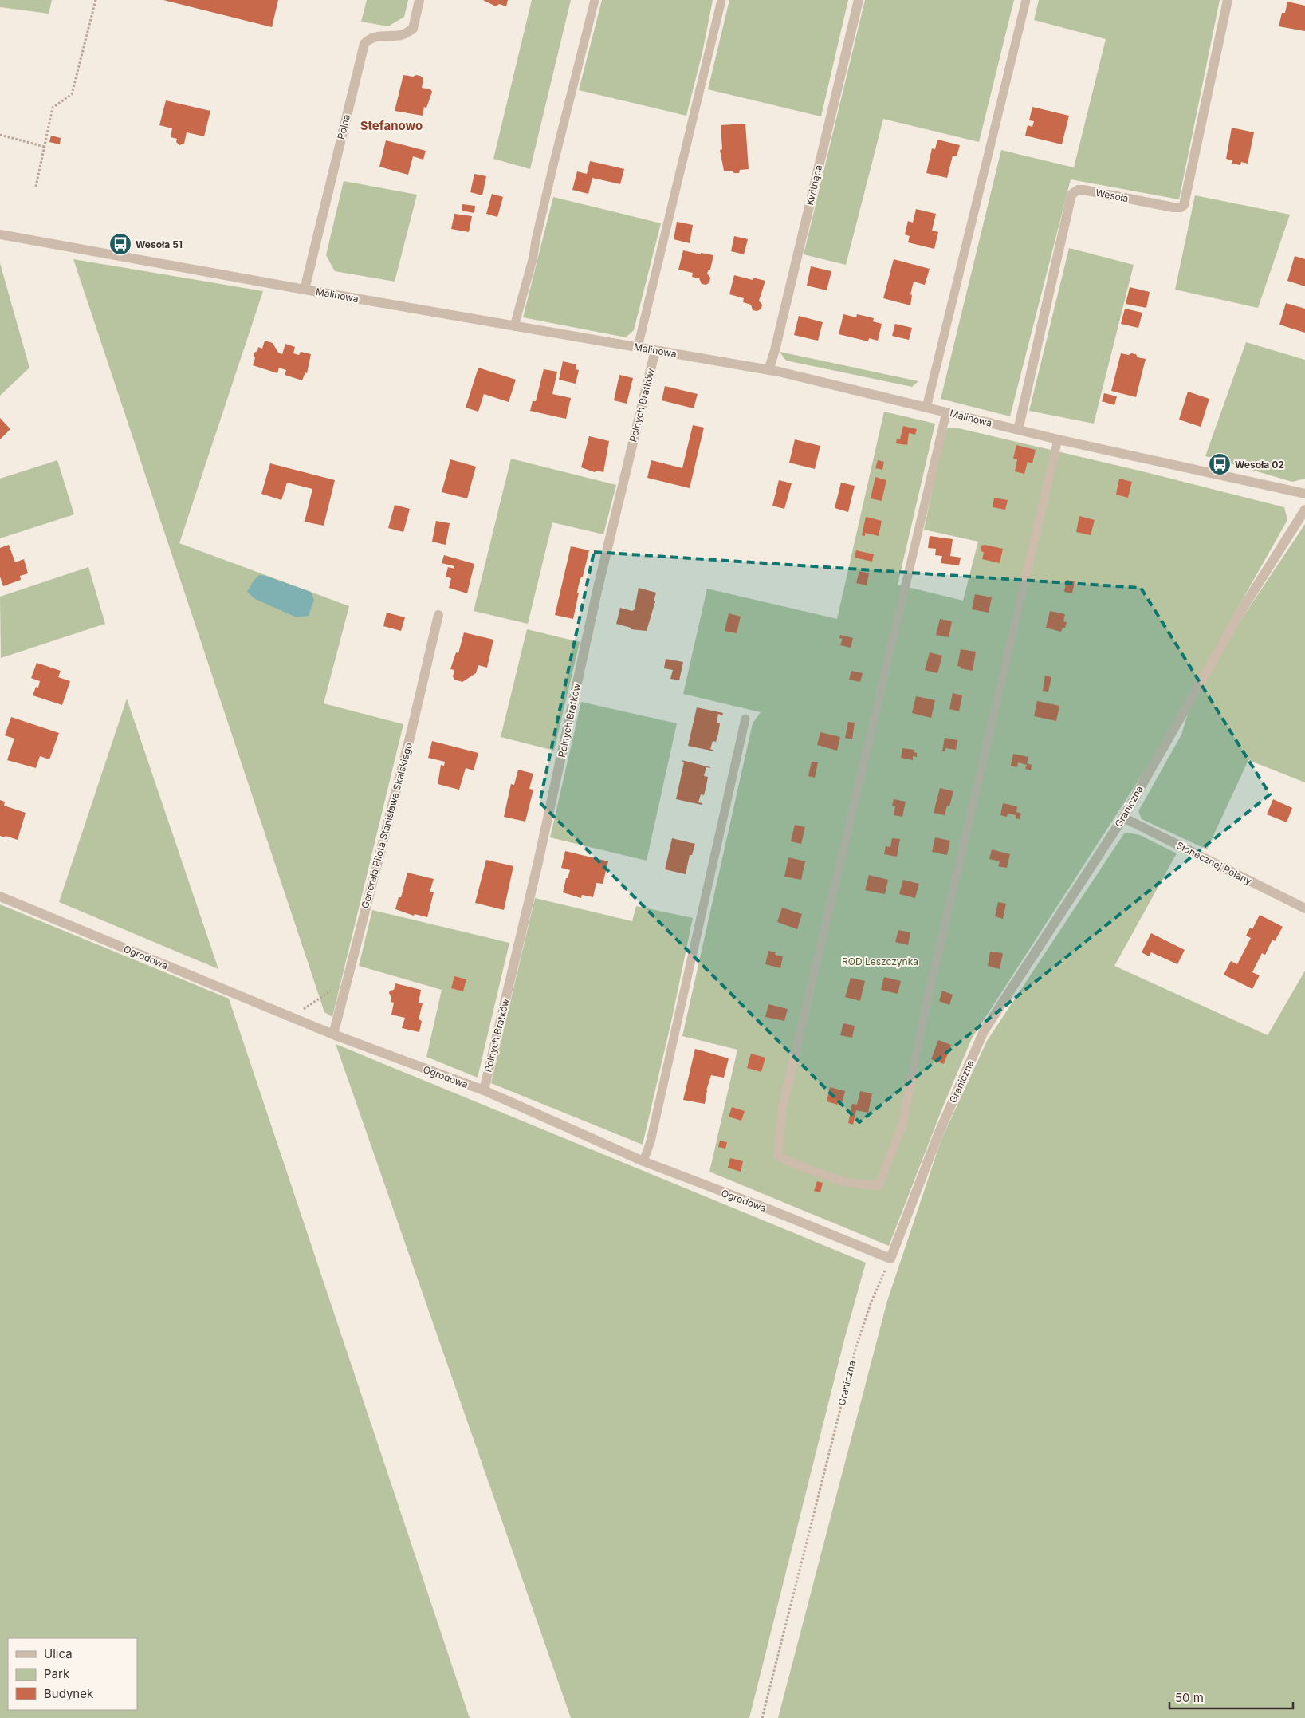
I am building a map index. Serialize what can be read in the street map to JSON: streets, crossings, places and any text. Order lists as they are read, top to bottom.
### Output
{
  "streets": {
    "street": [
      "Polna",
      "Kwitnąca",
      "Wesoła",
      "Malinowa",
      "Polnych Bratków",
      "Graniczna",
      "Generała Pilota Stanisława Skalskiego",
      "Słonecznej Polany",
      "Ogrodowa"
    ]
  },
  "crossings": [
    ["Polna", "Malinowa"],
    ["Kwitnąca", "Malinowa"],
    ["Wesoła", "Malinowa"],
    ["Malinowa", "Polnych Bratków"],
    ["Polnych Bratków", "Ogrodowa"],
    ["Graniczna", "Słonecznej Polany"],
    ["Graniczna", "Ogrodowa"],
    ["Generała Pilota Stanisława Skalskiego", "Ogrodowa"]
  ],
  "districts": ["Stefanowo"],
  "parks": ["ROD Leszczynka"],
  "places": {
    "bus stop": ["Wesoła 51", "Wesoła 02"]
  },
  "legend": ["Ulica", "Park", "Budynek"],
  "scale_bar": "50 m"
}
